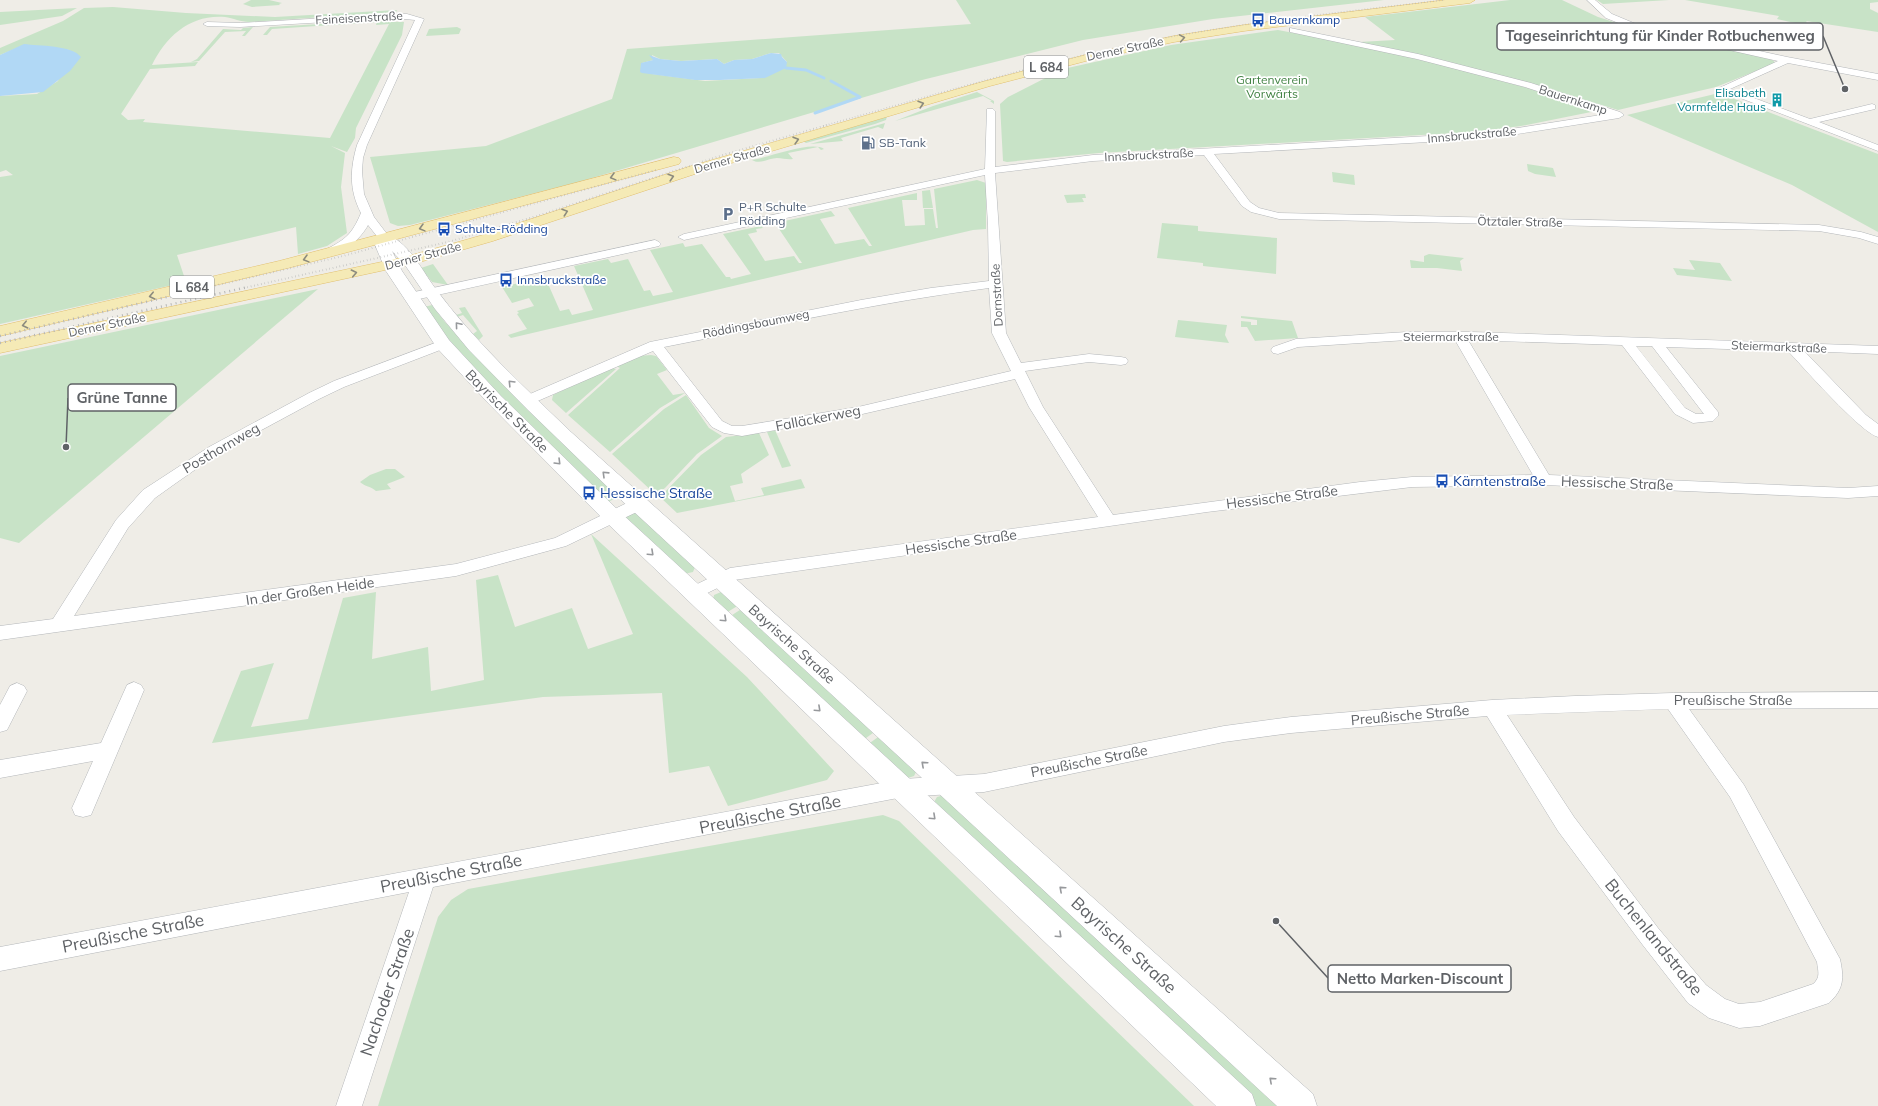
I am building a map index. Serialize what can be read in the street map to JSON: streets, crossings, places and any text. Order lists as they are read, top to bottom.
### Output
{
  "streets": {
    "main road": ["Derner Straße", "L 684"],
    "street": [
      "Feineisenstraße",
      "Bauernkamp",
      "Innsbruckstraße",
      "Ötztaler Straße",
      "Dornstraße",
      "Röddingsbaumweg",
      "Steiermarkstraße",
      "Bayrische Straße",
      "Falläckerweg",
      "Posthornweg",
      "Hessische Straße",
      "In der Großen Heide",
      "Preußische Straße",
      "Buchenlandstraße",
      "Nachoder Straße"
    ]
  },
  "crossings": [
    ["Feineisenstraße", "Derner Straße"],
    ["Feineisenstraße", "Bayrische Straße"],
    ["Derner Straße", "Bayrische Straße"],
    ["Bauernkamp", "Innsbruckstraße"],
    ["Innsbruckstraße", "Ötztaler Straße"],
    ["Innsbruckstraße", "Dornstraße"],
    ["Dornstraße", "Röddingsbaumweg"],
    ["Dornstraße", "Falläckerweg"],
    ["Dornstraße", "Hessische Straße"],
    ["Röddingsbaumweg", "Bayrische Straße"],
    ["Röddingsbaumweg", "Falläckerweg"],
    ["Bayrische Straße", "Posthornweg"],
    ["Bayrische Straße", "Hessische Straße"],
    ["Bayrische Straße", "In der Großen Heide"],
    ["Bayrische Straße", "Preußische Straße"],
    ["Posthornweg", "In der Großen Heide"],
    ["Preußische Straße", "Buchenlandstraße"],
    ["Preußische Straße", "Nachoder Straße"]
  ],
  "parks": ["Gartenverein Vorwärts"],
  "places": {
    "bus stop": [
      "Bauernkamp",
      "Schulte-Rödding",
      "Innsbruckstraße",
      "Kärntenstraße",
      "Hessische Straße"
    ],
    "other": ["Tageseinrichtung für Kinder Rotbuchenweg", "Grüne Tanne", "Netto Marken-Discount"],
    "building": ["Elisabeth Vormfelde Haus"],
    "fuel station": ["SB-Tank"],
    "parking": ["P+R Schulte Rödding"]
  }
}
